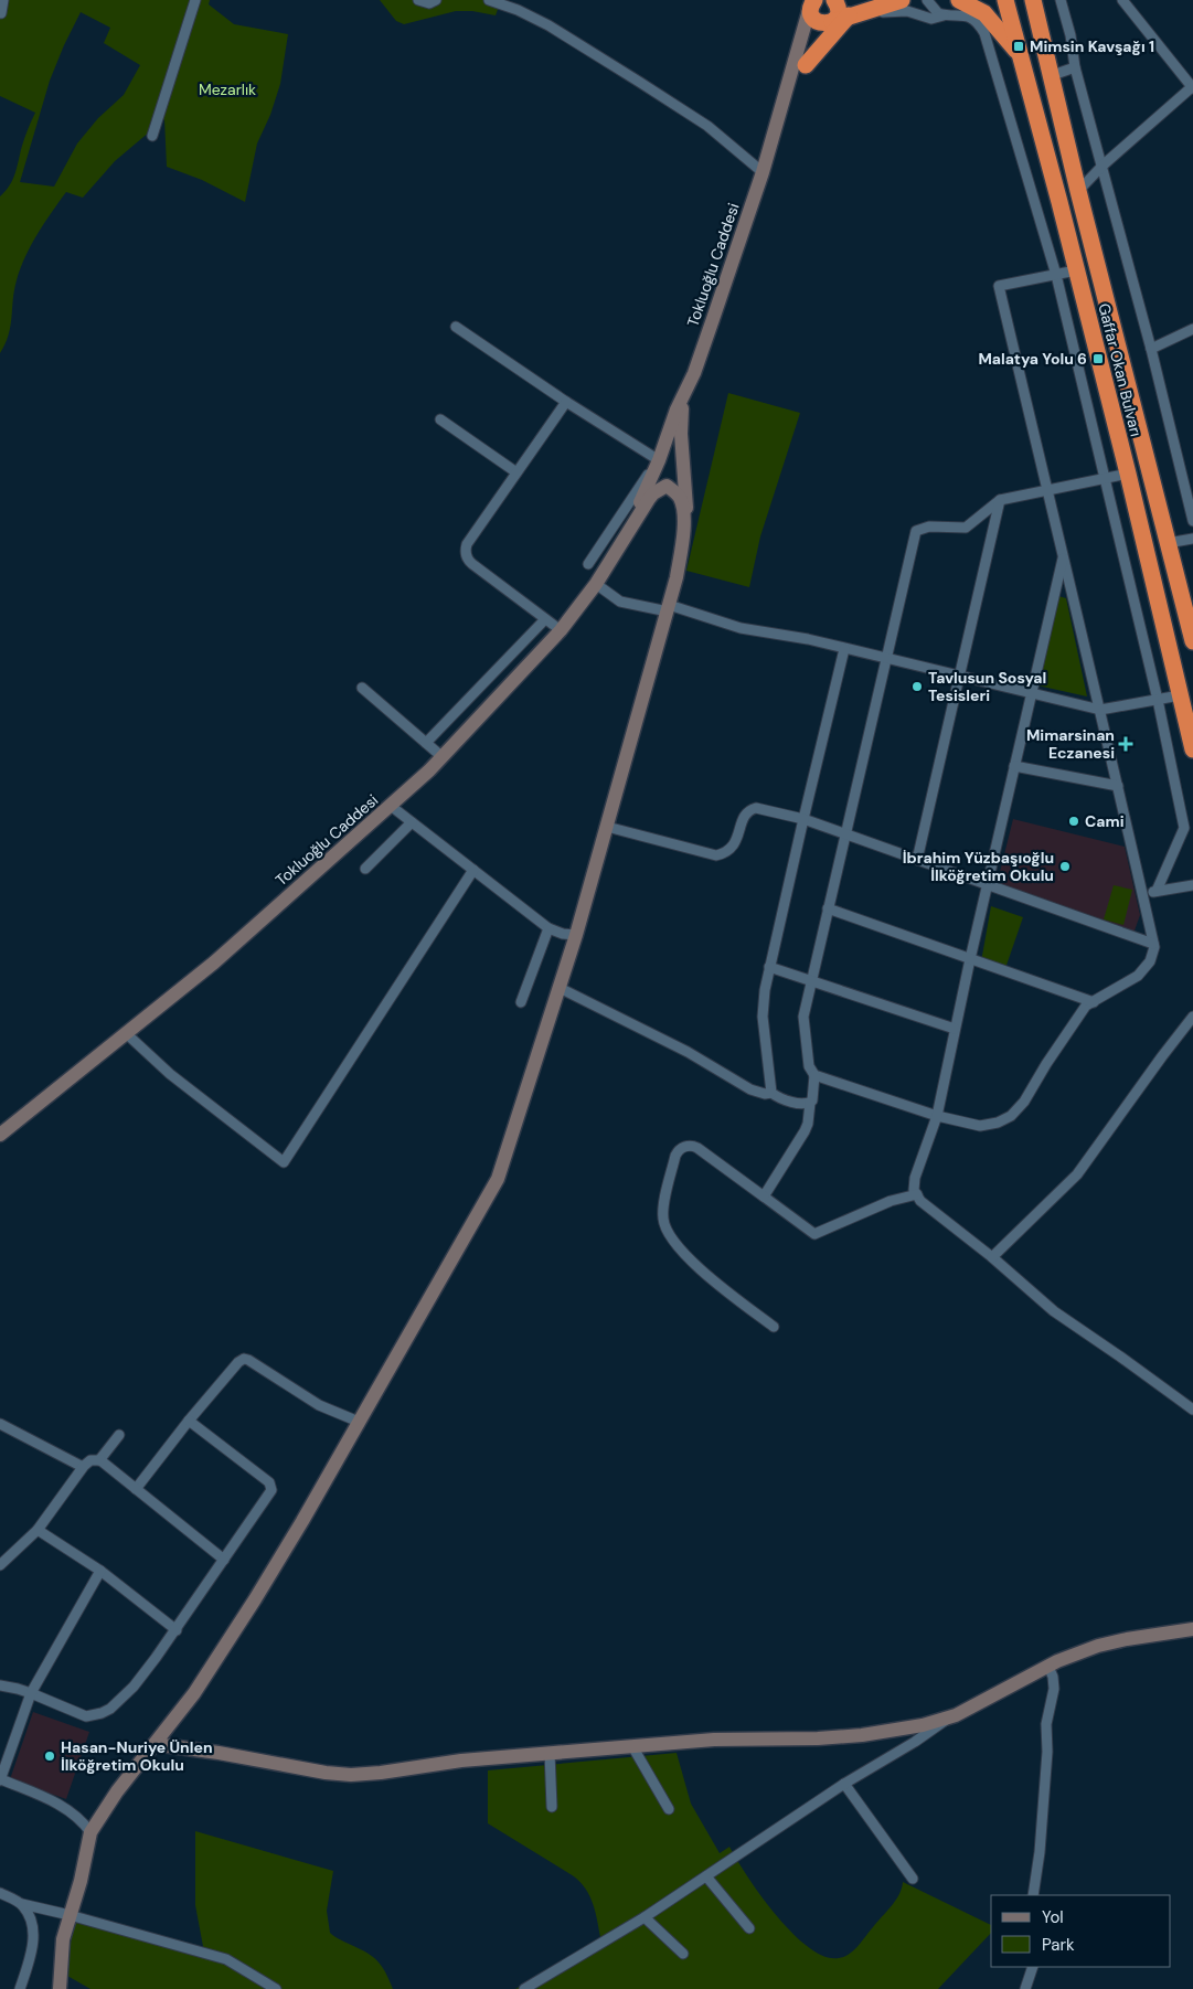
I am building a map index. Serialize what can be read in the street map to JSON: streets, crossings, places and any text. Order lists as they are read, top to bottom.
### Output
{
  "streets": {
    "highway": ["Gaffar Okan Bulvarı"],
    "street": ["Tokluoğlu Caddesi"]
  },
  "parks": ["Mezarlık"],
  "places": {
    "transit": ["Mimsin Kavşağı 1", "Malatya Yolu 6"],
    "other": [
      "Tavlusun Sosyal Tesisleri",
      "Cami",
      "İbrahim Yüzbaşıoğlu İlköğretim Okulu",
      "Hasan-Nuriye Ünlen İlköğretim Okulu"
    ],
    "health": ["Mimarsinan Eczanesi"]
  },
  "legend": ["Yol", "Park"]
}
